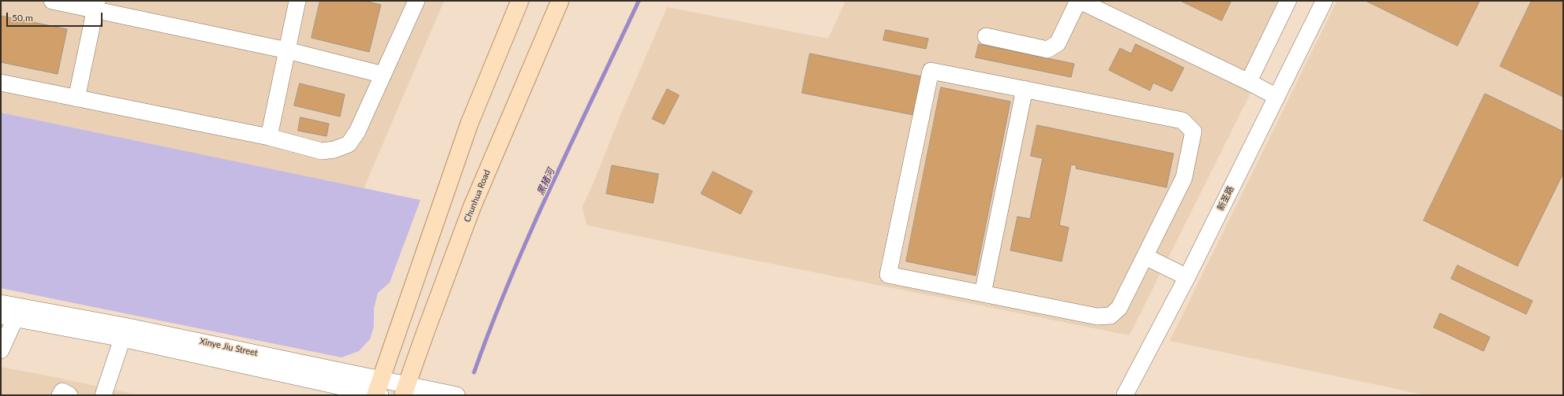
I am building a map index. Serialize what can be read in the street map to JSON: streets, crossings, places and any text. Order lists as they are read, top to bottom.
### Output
{
  "streets": {
    "main road": ["Chunhua Road"],
    "street": ["新圣路", "Xinye Jiu Street"]
  },
  "crossings": [
    ["Chunhua Road", "Xinye Jiu Street"]
  ],
  "water": ["黑猪河"],
  "scale_bar": "50 m"
}
